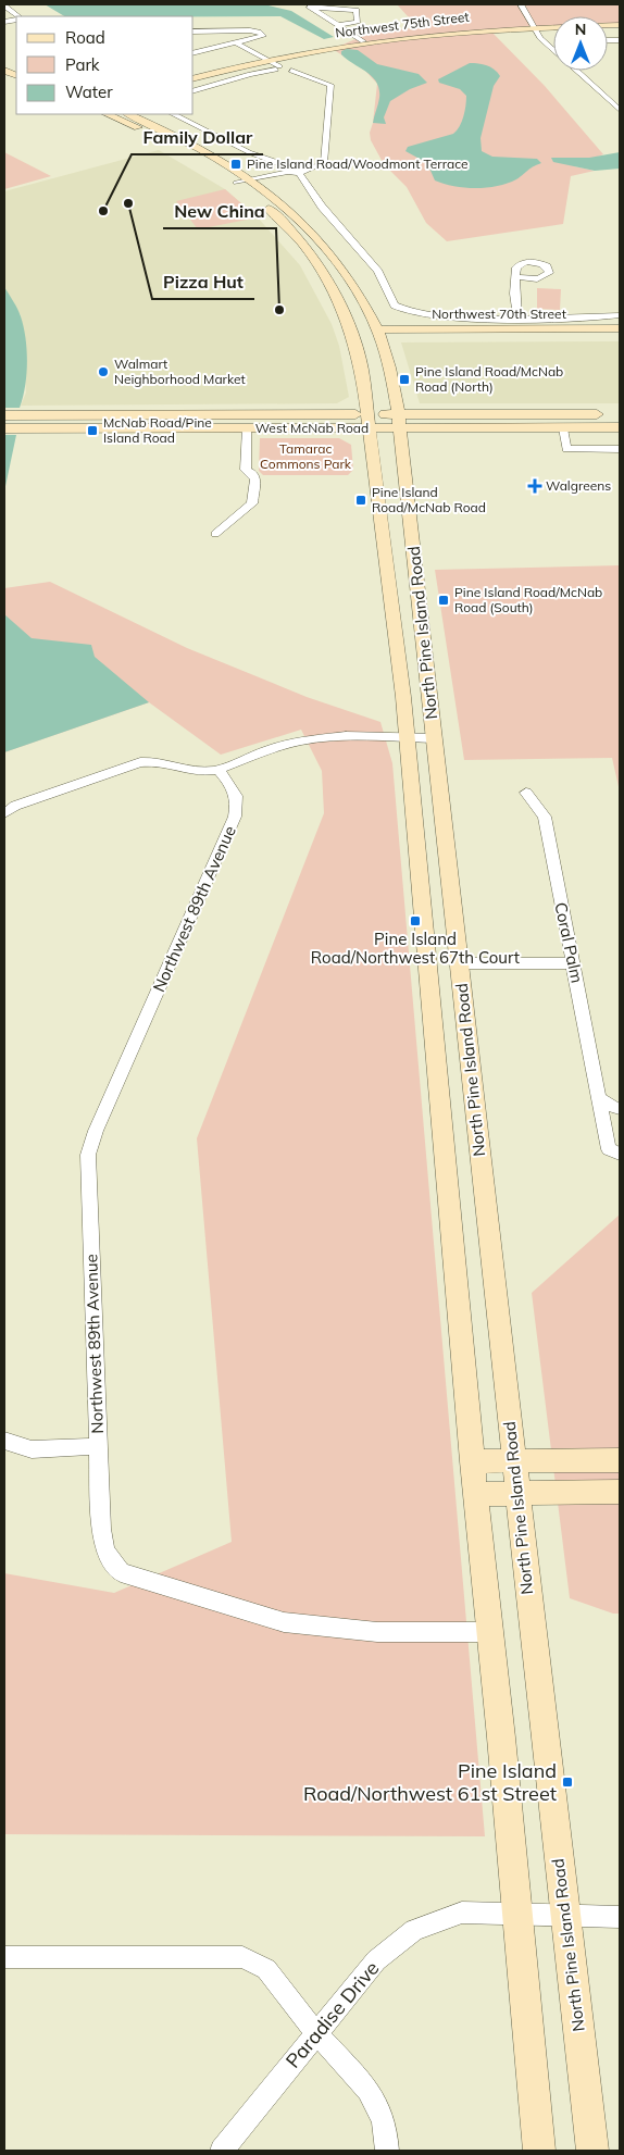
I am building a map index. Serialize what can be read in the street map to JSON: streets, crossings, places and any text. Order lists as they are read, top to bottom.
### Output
{
  "streets": {
    "main road": [
      "Northwest 75th Street",
      "Northwest 70th Street",
      "West McNab Road",
      "North Pine Island Road"
    ],
    "street": ["Northwest 89th Avenue", "Coral Palm", "Paradise Drive"]
  },
  "crossings": [
    ["Northwest 70th Street", "North Pine Island Road"],
    ["West McNab Road", "North Pine Island Road"],
    ["North Pine Island Road", "Northwest 89th Avenue"],
    ["North Pine Island Road", "Paradise Drive"]
  ],
  "parks": ["Tamarac Commons Park"],
  "places": {
    "transit": [
      "Pine Island Road/Woodmont Terrace",
      "Pine Island Road/McNab Road (North)",
      "McNab Road/Pine Island Road",
      "Pine Island Road/McNab Road",
      "Pine Island Road/McNab Road (South)",
      "Pine Island Road/Northwest 67th Court",
      "Pine Island Road/Northwest 61st Street"
    ],
    "other": [
      "Pizza Hut",
      "Family Dollar",
      "New China",
      "Walmart Neighborhood Market"
    ],
    "health": ["Walgreens"]
  },
  "legend": ["Road", "Park", "Water"],
  "north": "top"
}
